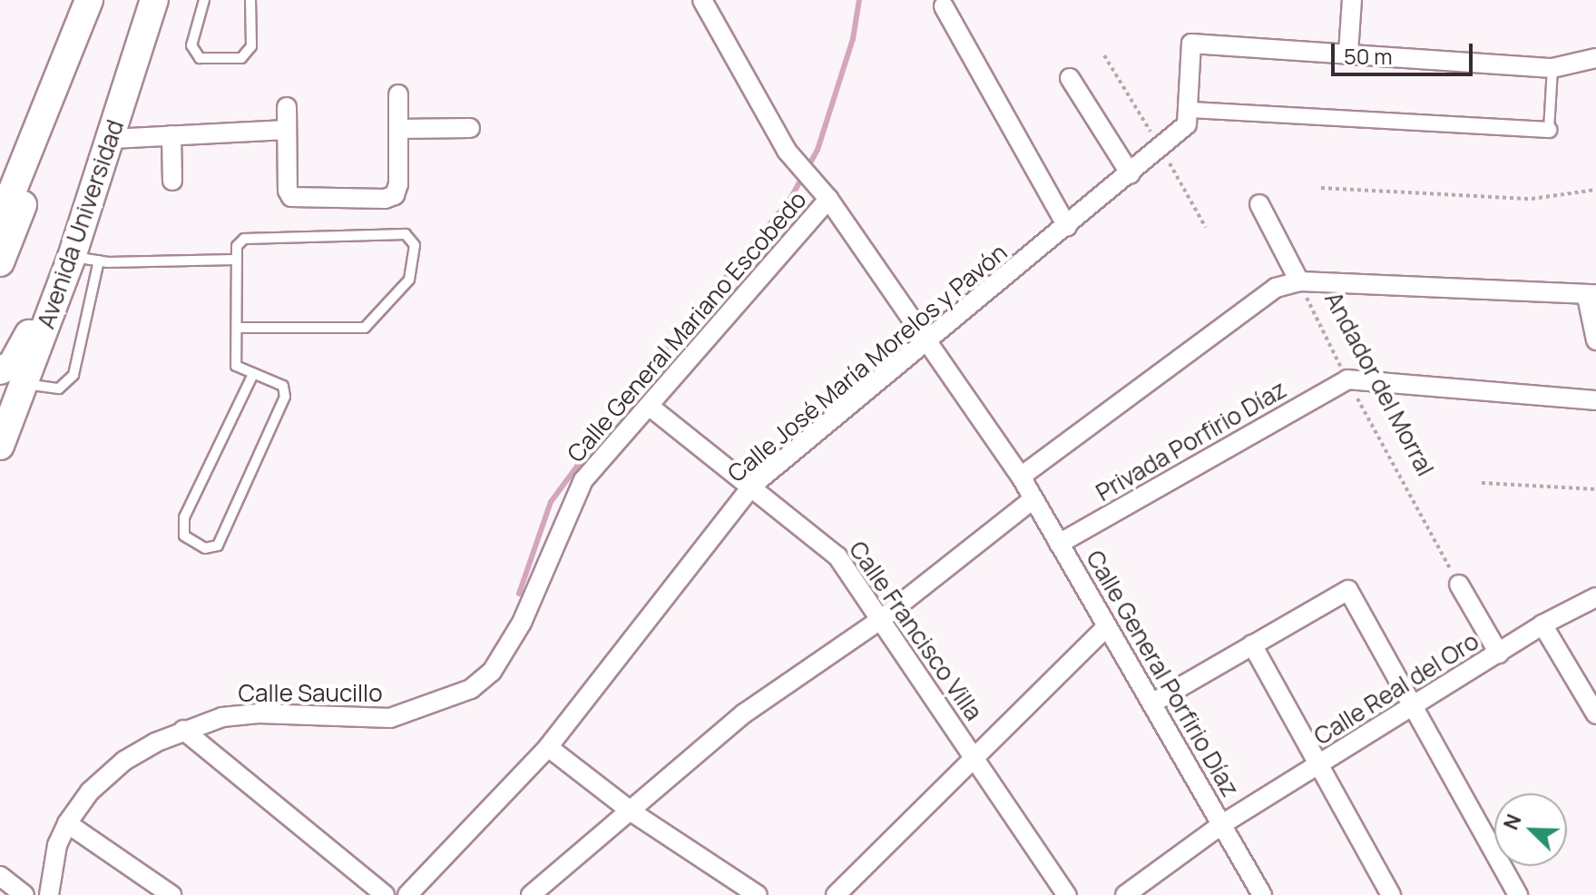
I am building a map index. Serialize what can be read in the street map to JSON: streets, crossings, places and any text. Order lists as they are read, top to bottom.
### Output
{
  "streets": {
    "main road": ["Avenida Universidad"],
    "street": [
      "Calle General Mariano Escobedo",
      "Calle José María Morelos y Pavón",
      "Andador del Morral",
      "Privada Porfirio Díaz",
      "Calle Francisco Villa",
      "Calle General Porfirio Díaz",
      "Calle Real del Oro",
      "Calle Saucillo"
    ]
  },
  "crossings": [
    ["Calle General Mariano Escobedo", "Calle Francisco Villa"],
    ["Calle General Mariano Escobedo", "Calle General Porfirio Díaz"],
    ["Calle General Mariano Escobedo", "Calle Saucillo"],
    ["Calle José María Morelos y Pavón", "Calle Francisco Villa"],
    ["Calle José María Morelos y Pavón", "Calle General Porfirio Díaz"],
    ["Andador del Morral", "Privada Porfirio Díaz"],
    ["Privada Porfirio Díaz", "Calle General Porfirio Díaz"],
    ["Calle General Porfirio Díaz", "Calle Real del Oro"]
  ],
  "scale_bar": "50 m",
  "north": "top left"
}
